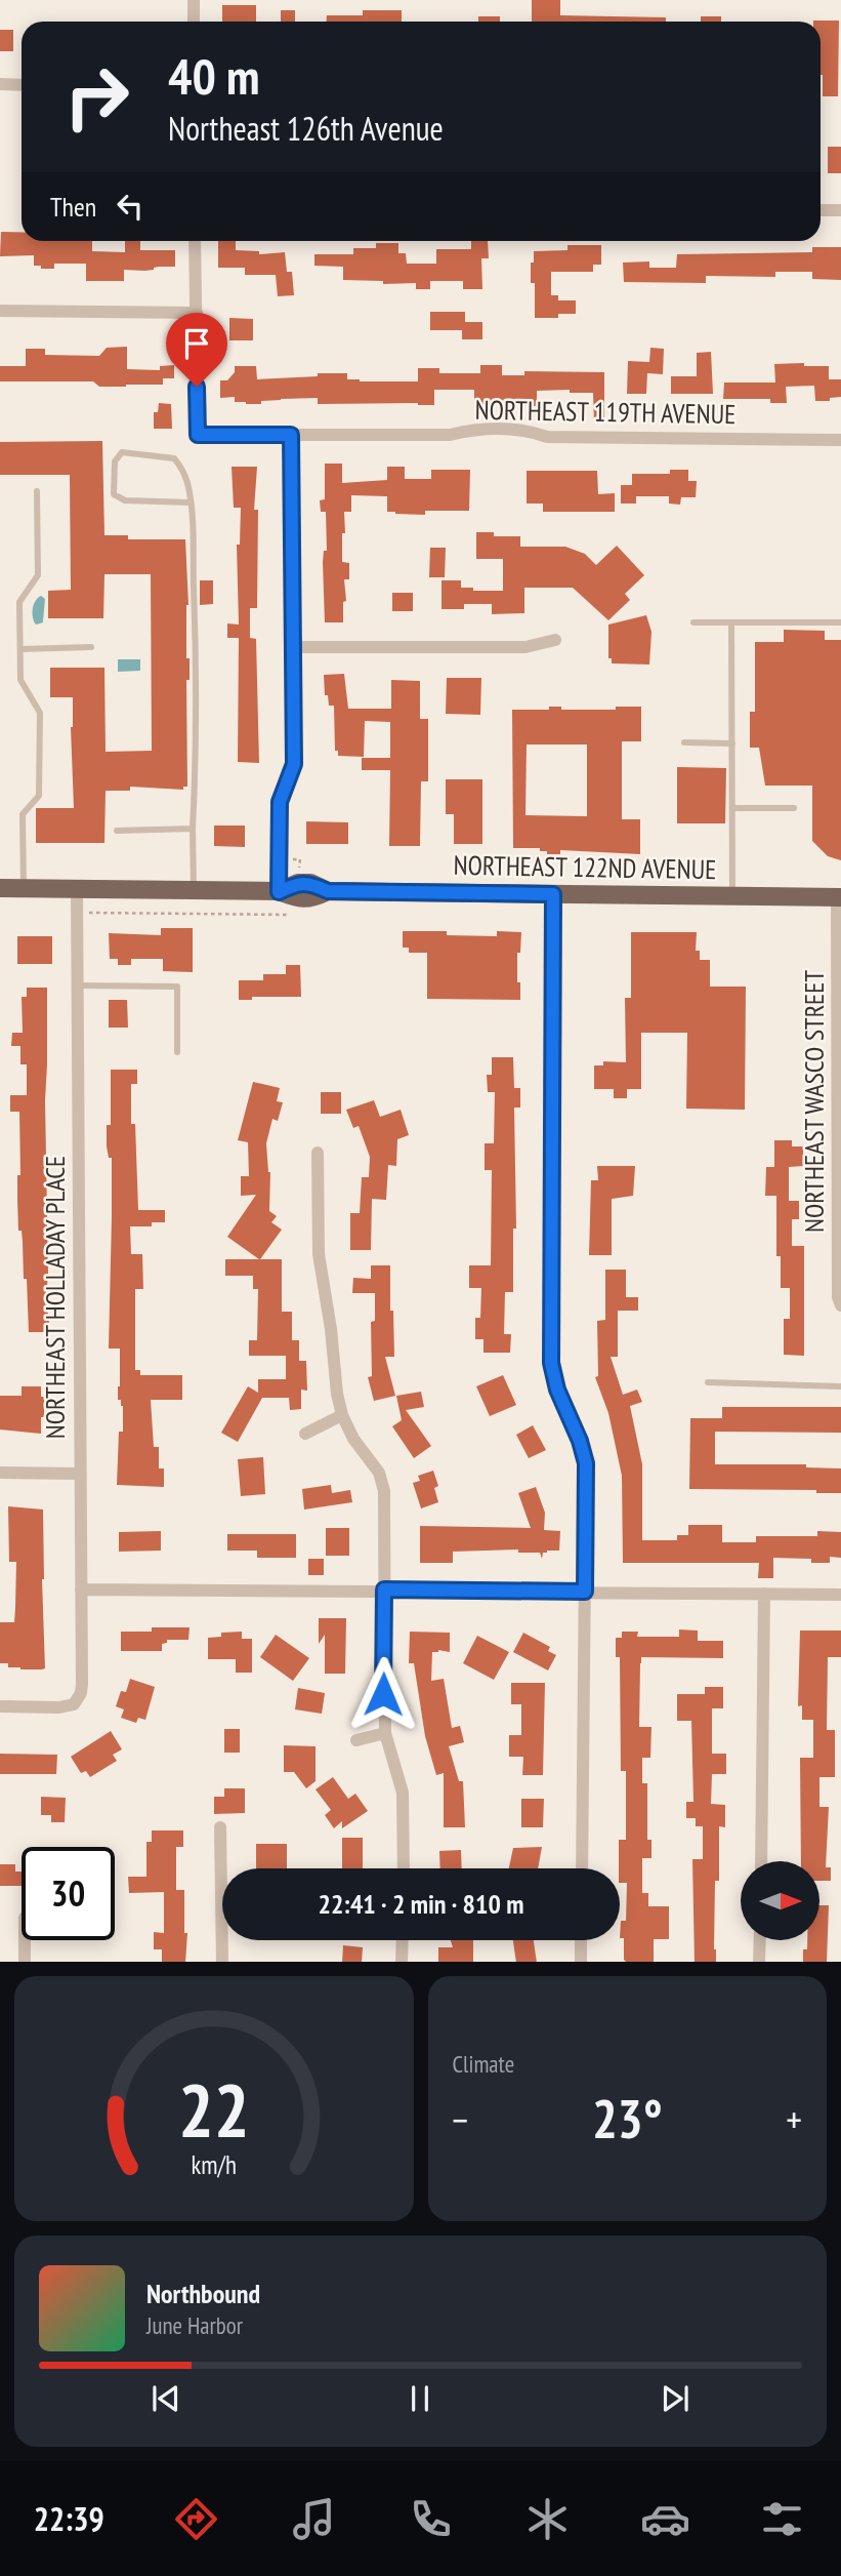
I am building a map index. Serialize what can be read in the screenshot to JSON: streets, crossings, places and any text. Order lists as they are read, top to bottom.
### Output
{
  "streets": {
    "main road": ["NORTHEAST 122ND AVENUE"],
    "street": ["NORTHEAST 119TH AVENUE", "NORTHEAST WASCO STREET", "NORTHEAST HOLLADAY PLACE"]
  },
  "crossings": [
    ["NORTHEAST 122ND AVENUE", "NORTHEAST WASCO STREET"],
    ["NORTHEAST 122ND AVENUE", "NORTHEAST HOLLADAY PLACE"]
  ],
  "north": "right",
  "page": {
    "turn": ["40 m", "Northeast 126th Avenue"],
    "then": "Then",
    "limit": "30",
    "trip": "22:41 · 2 min · 810 m",
    "tile": "Climate",
    "heat": ["−", "23°", "+"],
    "song": ["Northbound", "June Harbor"],
    "tabs": "22:39",
    "gauge": ["22", "km/h"]
  }
}
